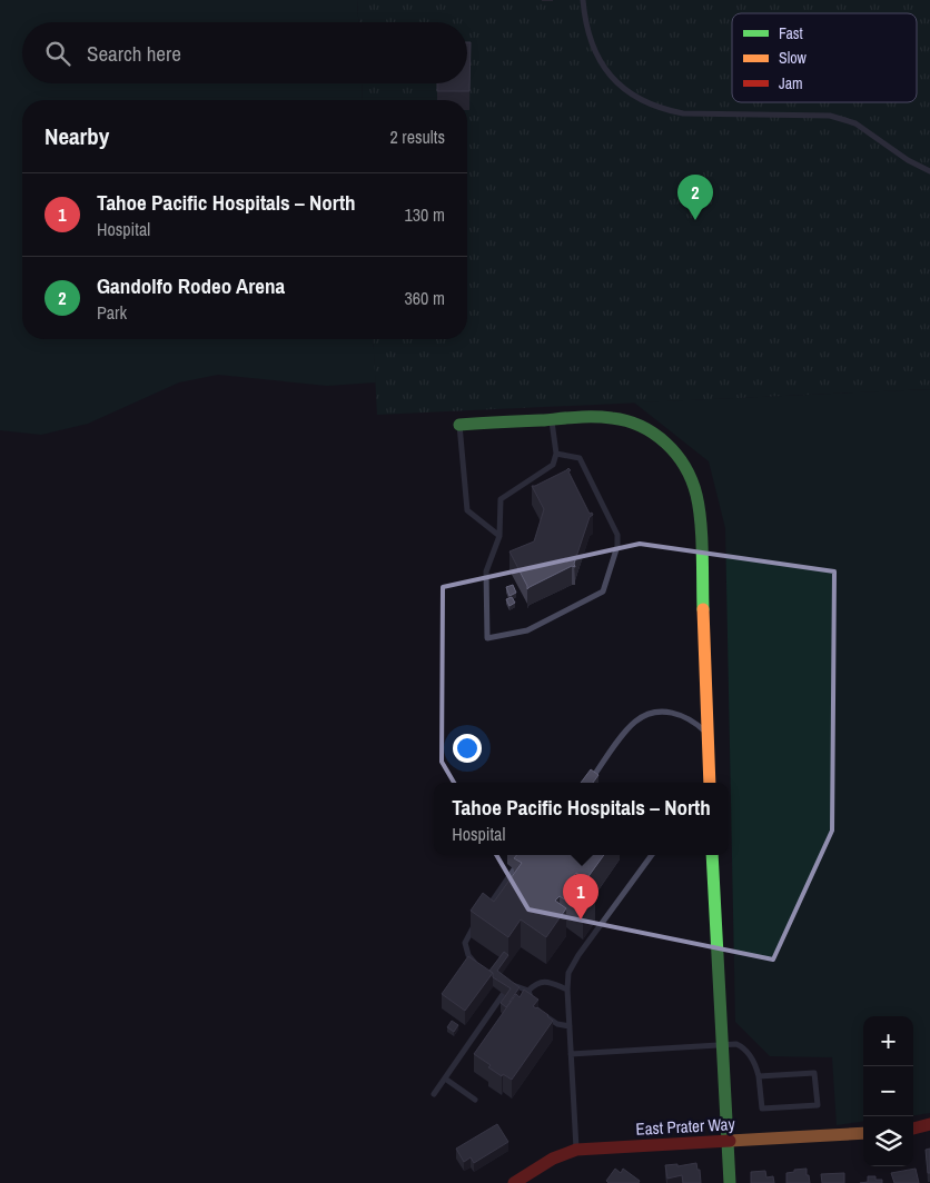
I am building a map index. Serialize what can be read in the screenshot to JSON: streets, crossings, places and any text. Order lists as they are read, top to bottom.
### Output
{
  "streets": {
    "street": ["East Prater Way"]
  },
  "legend": ["Fast", "Slow", "Jam"],
  "page": {
    "search": "Search here",
    "heading": ["Nearby", "2 results"],
    "list": [
      {
        "mark": "1",
        "name": "Tahoe Pacific Hospitals – North",
        "note": "Hospital",
        "value": "130 m"
      },
      {
        "mark": "2",
        "name": "Gandolfo Rodeo Arena",
        "note": "Park",
        "value": "360 m"
      }
    ],
    "pins": ["2", "1"],
    "popup": ["Tahoe Pacific Hospitals – North", "Hospital"],
    "map_buttons": ["+", "−"]
  }
}
